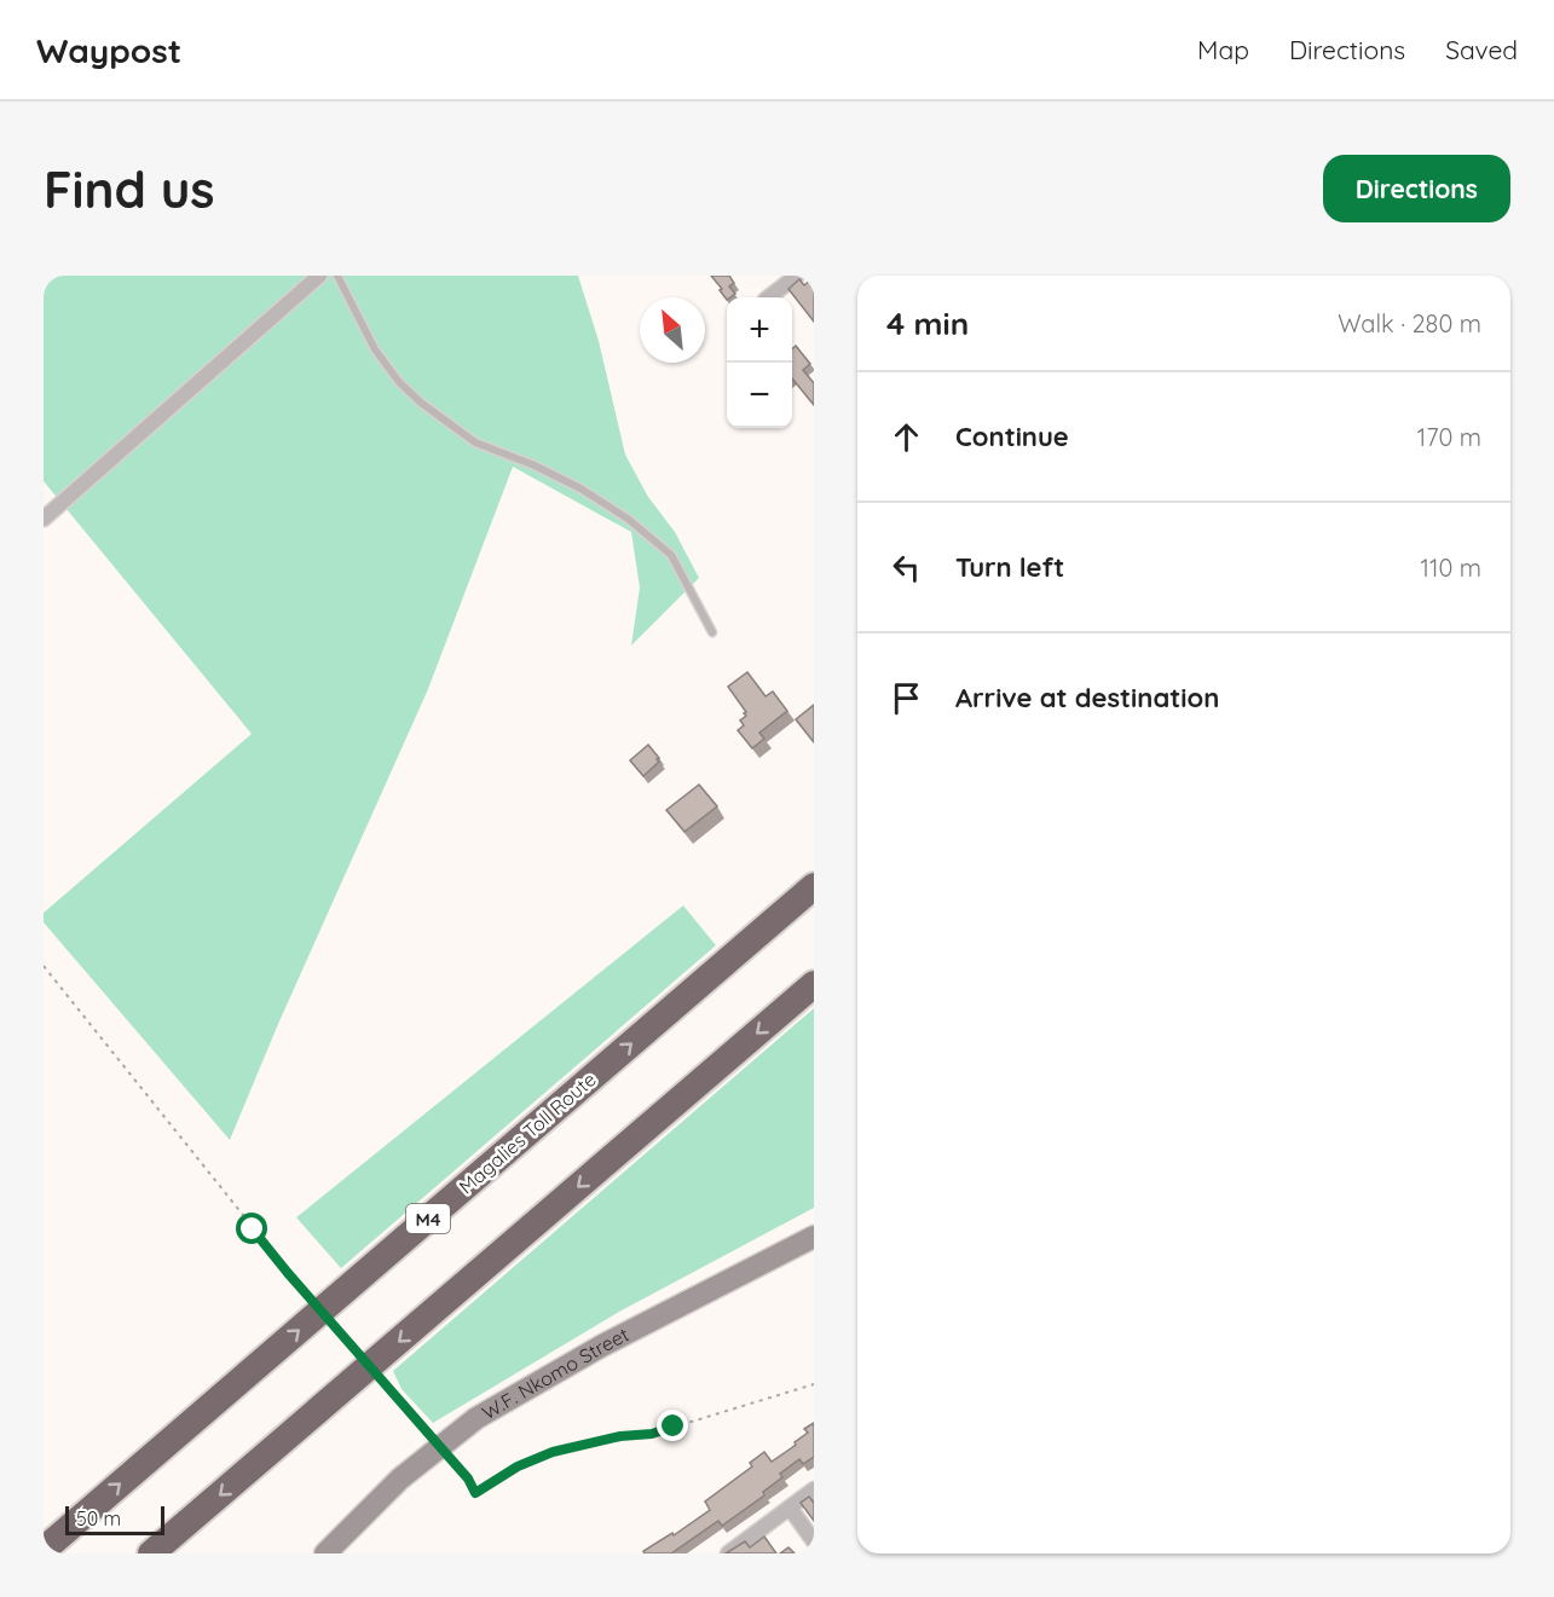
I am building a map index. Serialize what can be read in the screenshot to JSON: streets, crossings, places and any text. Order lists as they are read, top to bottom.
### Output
{
  "streets": {
    "highway": ["Magalies Toll Route", "M4"],
    "main road": ["W.F. Nkomo Street"]
  },
  "scale_bar": "50 m",
  "north": "top left",
  "page": {
    "header": "Waypost",
    "nav": ["Map", "Directions", "Saved"],
    "buttons": "Directions",
    "title": "Find us",
    "heading": ["4 min", "Walk · 280 m"],
    "map_buttons": ["+", "−"],
    "list": [
      ["Continue", "170 m"],
      ["Turn left", "110 m"],
      "Arrive at destination"
    ],
    "scale": "50 m"
  }
}
